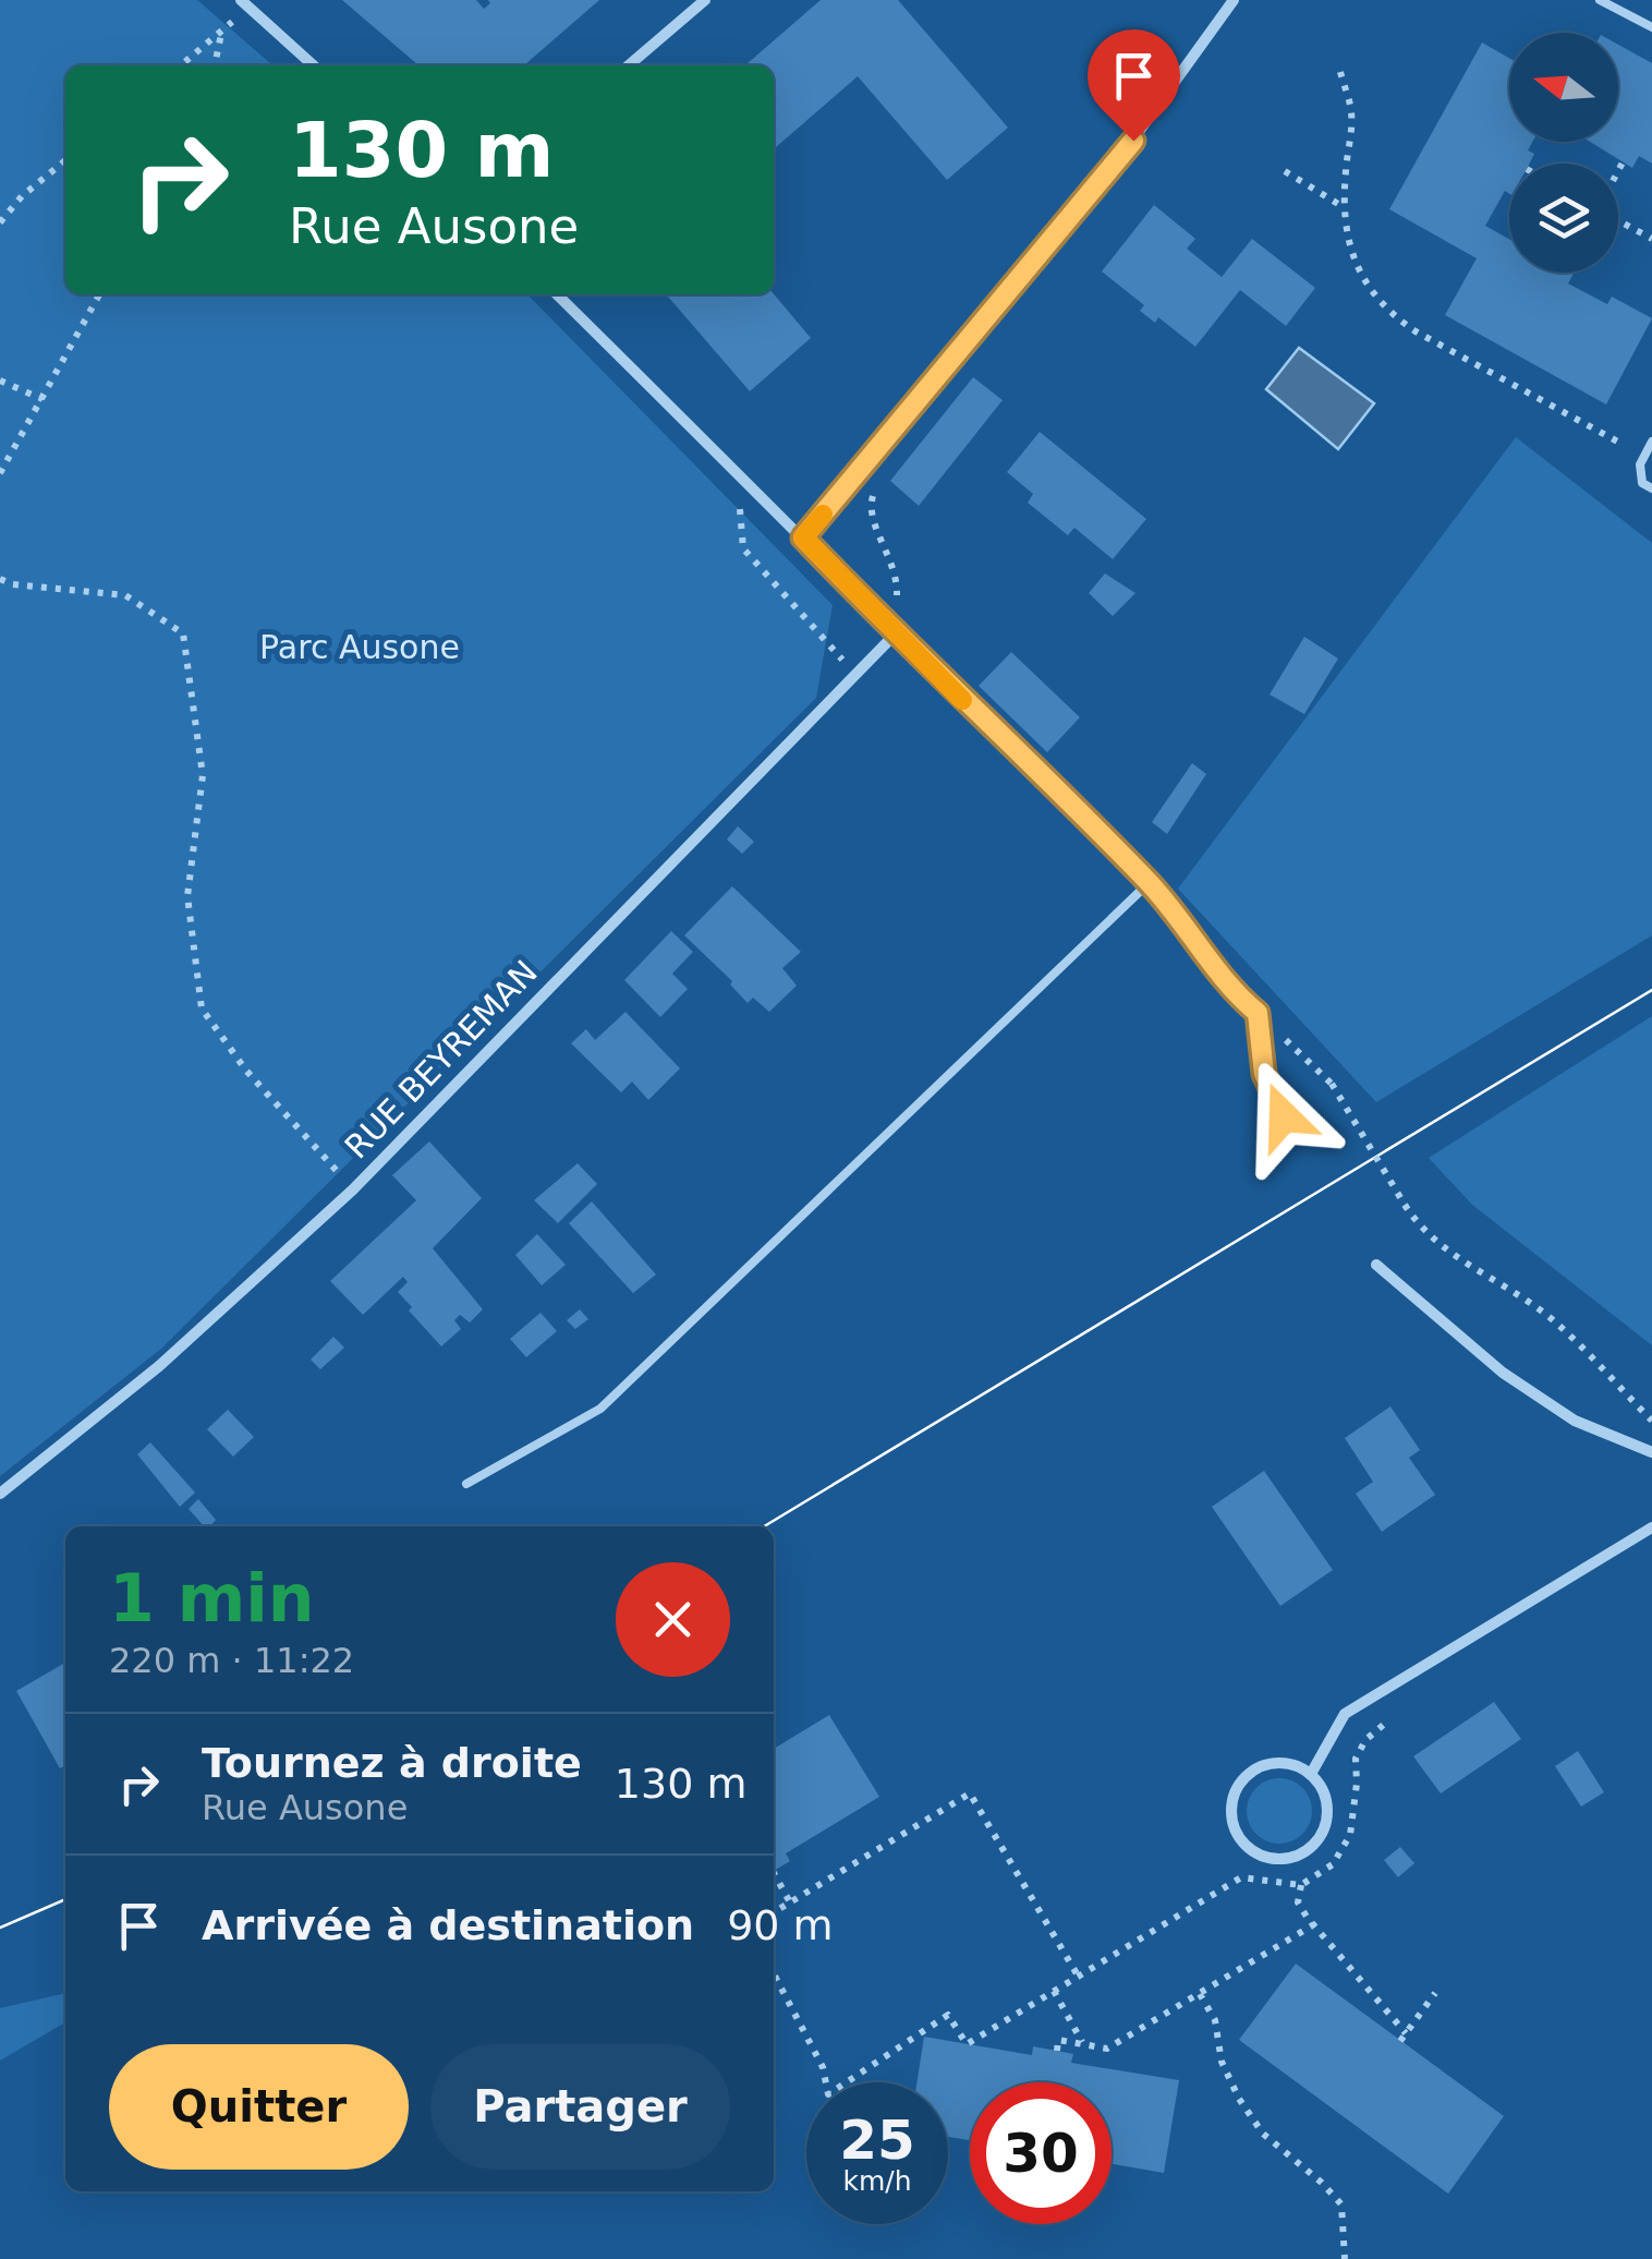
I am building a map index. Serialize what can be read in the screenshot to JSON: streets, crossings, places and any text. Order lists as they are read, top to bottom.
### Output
{
  "streets": {
    "street": ["RUE BEYREMAN"]
  },
  "parks": ["Parc Ausone"],
  "north": "left",
  "page": {
    "turn": ["130 m", "Rue Ausone"],
    "heading": ["1 min", "220 m · 11:22"],
    "list": [
      {
        "name": "Tournez à droite",
        "note": "Rue Ausone",
        "value": "130 m"
      },
      {
        "name": "Arrivée à destination",
        "value": "90 m"
      }
    ],
    "buttons": ["Quitter", "Partager"],
    "speed": "25 km/h",
    "limit": "30"
  }
}
